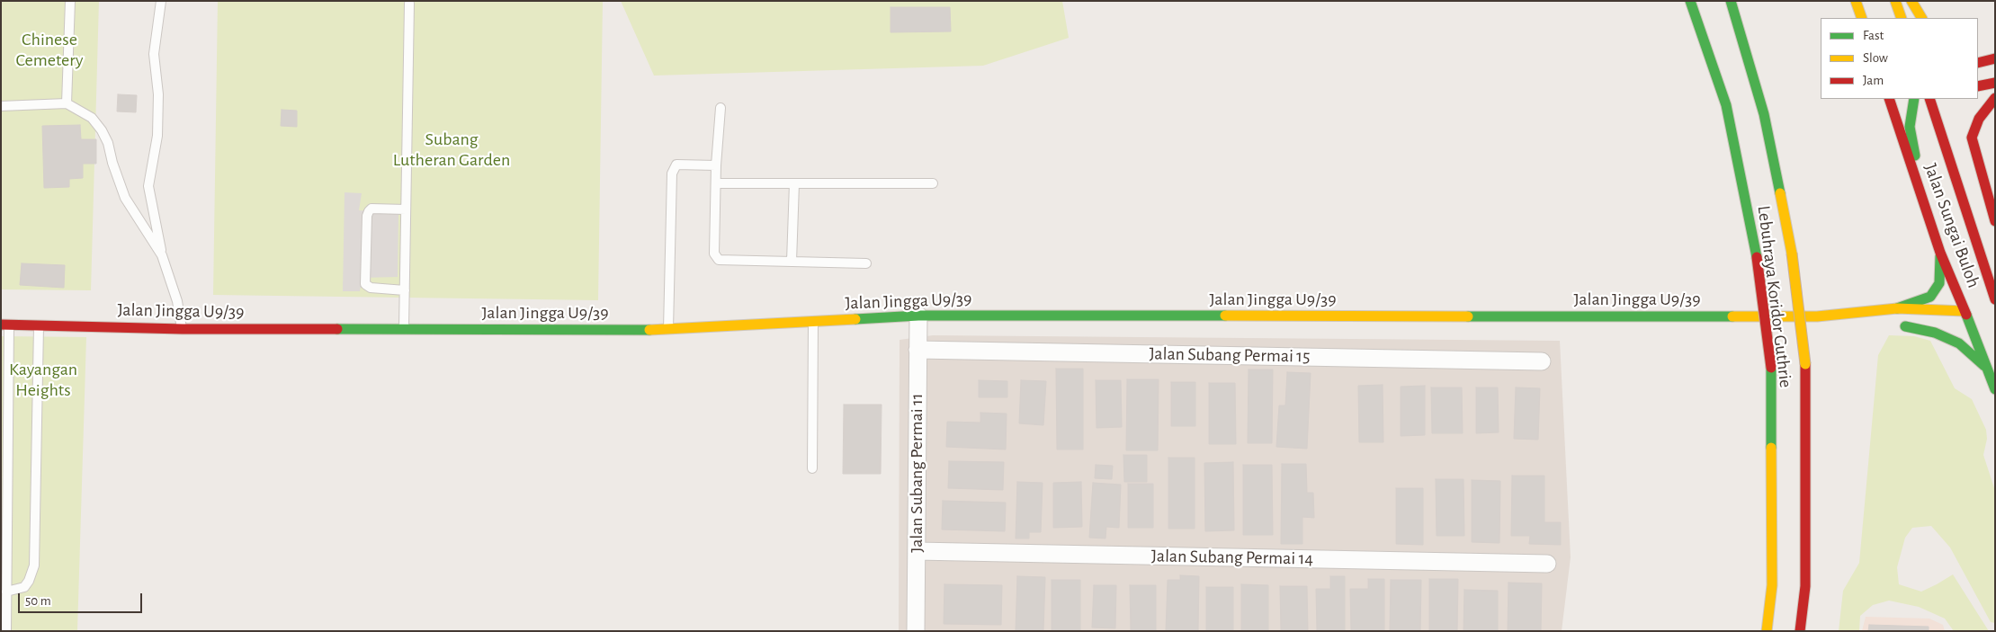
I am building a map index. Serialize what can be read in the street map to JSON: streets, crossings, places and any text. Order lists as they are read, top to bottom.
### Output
{
  "streets": {
    "main road": ["Jalan Sungai Buloh", "Lebuhraya Koridor Guthrie", "Jalan Jingga U9/39"],
    "street": ["Jalan Subang Permai 15", "Jalan Subang Permai 11", "Jalan Subang Permai 14"]
  },
  "crossings": [
    ["Jalan Sungai Buloh", "Jalan Jingga U9/39"],
    ["Jalan Jingga U9/39", "Jalan Subang Permai 11"],
    ["Jalan Subang Permai 15", "Jalan Subang Permai 11"],
    ["Jalan Subang Permai 11", "Jalan Subang Permai 14"]
  ],
  "parks": ["Chinese Cemetery", "Subang Lutheran Garden", "Kayangan Heights"],
  "legend": ["Fast", "Slow", "Jam"],
  "scale_bar": "50 m"
}
